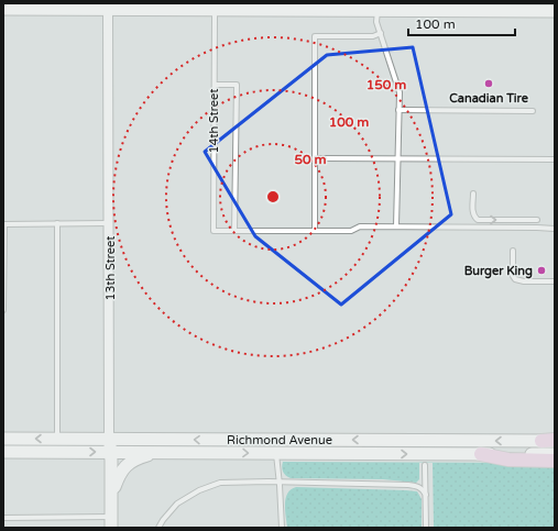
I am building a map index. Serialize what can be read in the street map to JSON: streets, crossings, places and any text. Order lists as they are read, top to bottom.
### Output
{
  "streets": {
    "main road": ["13th Street", "Richmond Avenue"],
    "lane": ["14th Street"]
  },
  "crossings": [
    ["13th Street", "Richmond Avenue"]
  ],
  "places": ["Canadian Tire", "Burger King"],
  "scale_bar": "100 m",
  "rings": ["150 m", "100 m", "50 m"]
}
